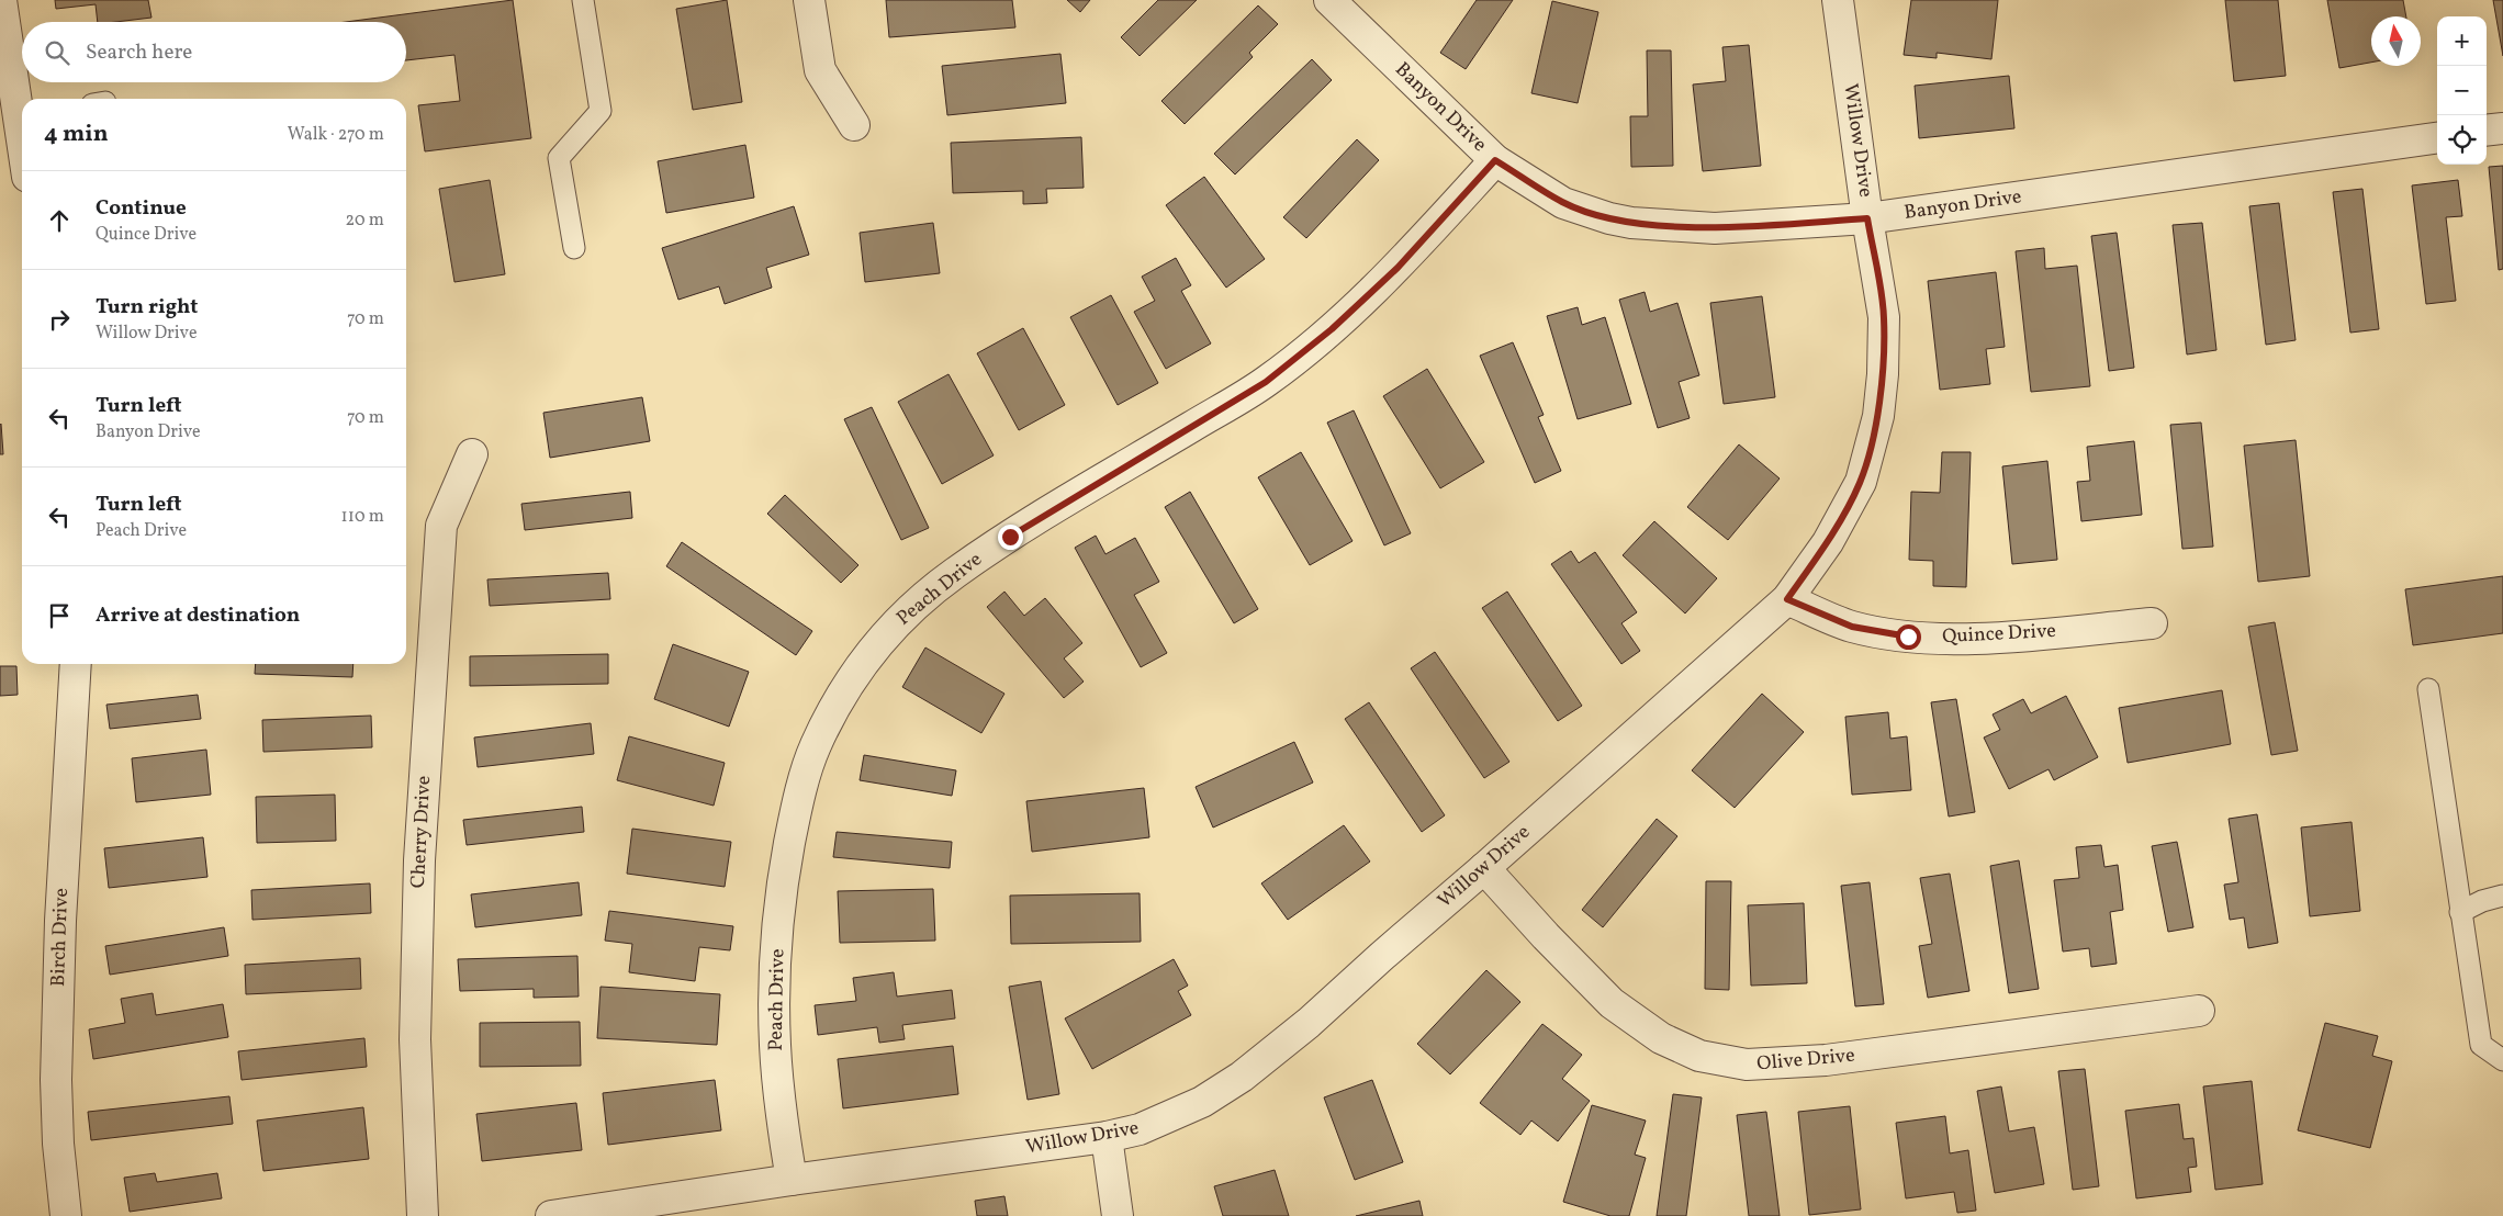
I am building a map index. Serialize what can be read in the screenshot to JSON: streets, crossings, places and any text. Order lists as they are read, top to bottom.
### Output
{
  "streets": {
    "street": [
      "Banyon Drive",
      "Willow Drive",
      "Peach Drive",
      "Quince Drive",
      "Cherry Drive",
      "Birch Drive",
      "Olive Drive"
    ]
  },
  "crossings": [
    ["Banyon Drive", "Willow Drive"],
    ["Banyon Drive", "Peach Drive"],
    ["Willow Drive", "Peach Drive"],
    ["Willow Drive", "Quince Drive"],
    ["Willow Drive", "Olive Drive"]
  ],
  "north": "top",
  "page": {
    "map_buttons": ["+", "−"],
    "search": "Search here",
    "heading": ["4 min", "Walk · 270 m"],
    "list": [
      ["Continue", "Quince Drive", "20 m"],
      ["Turn right", "Willow Drive", "70 m"],
      ["Turn left", "Banyon Drive", "70 m"],
      ["Turn left", "Peach Drive", "110 m"],
      "Arrive at destination"
    ]
  }
}
